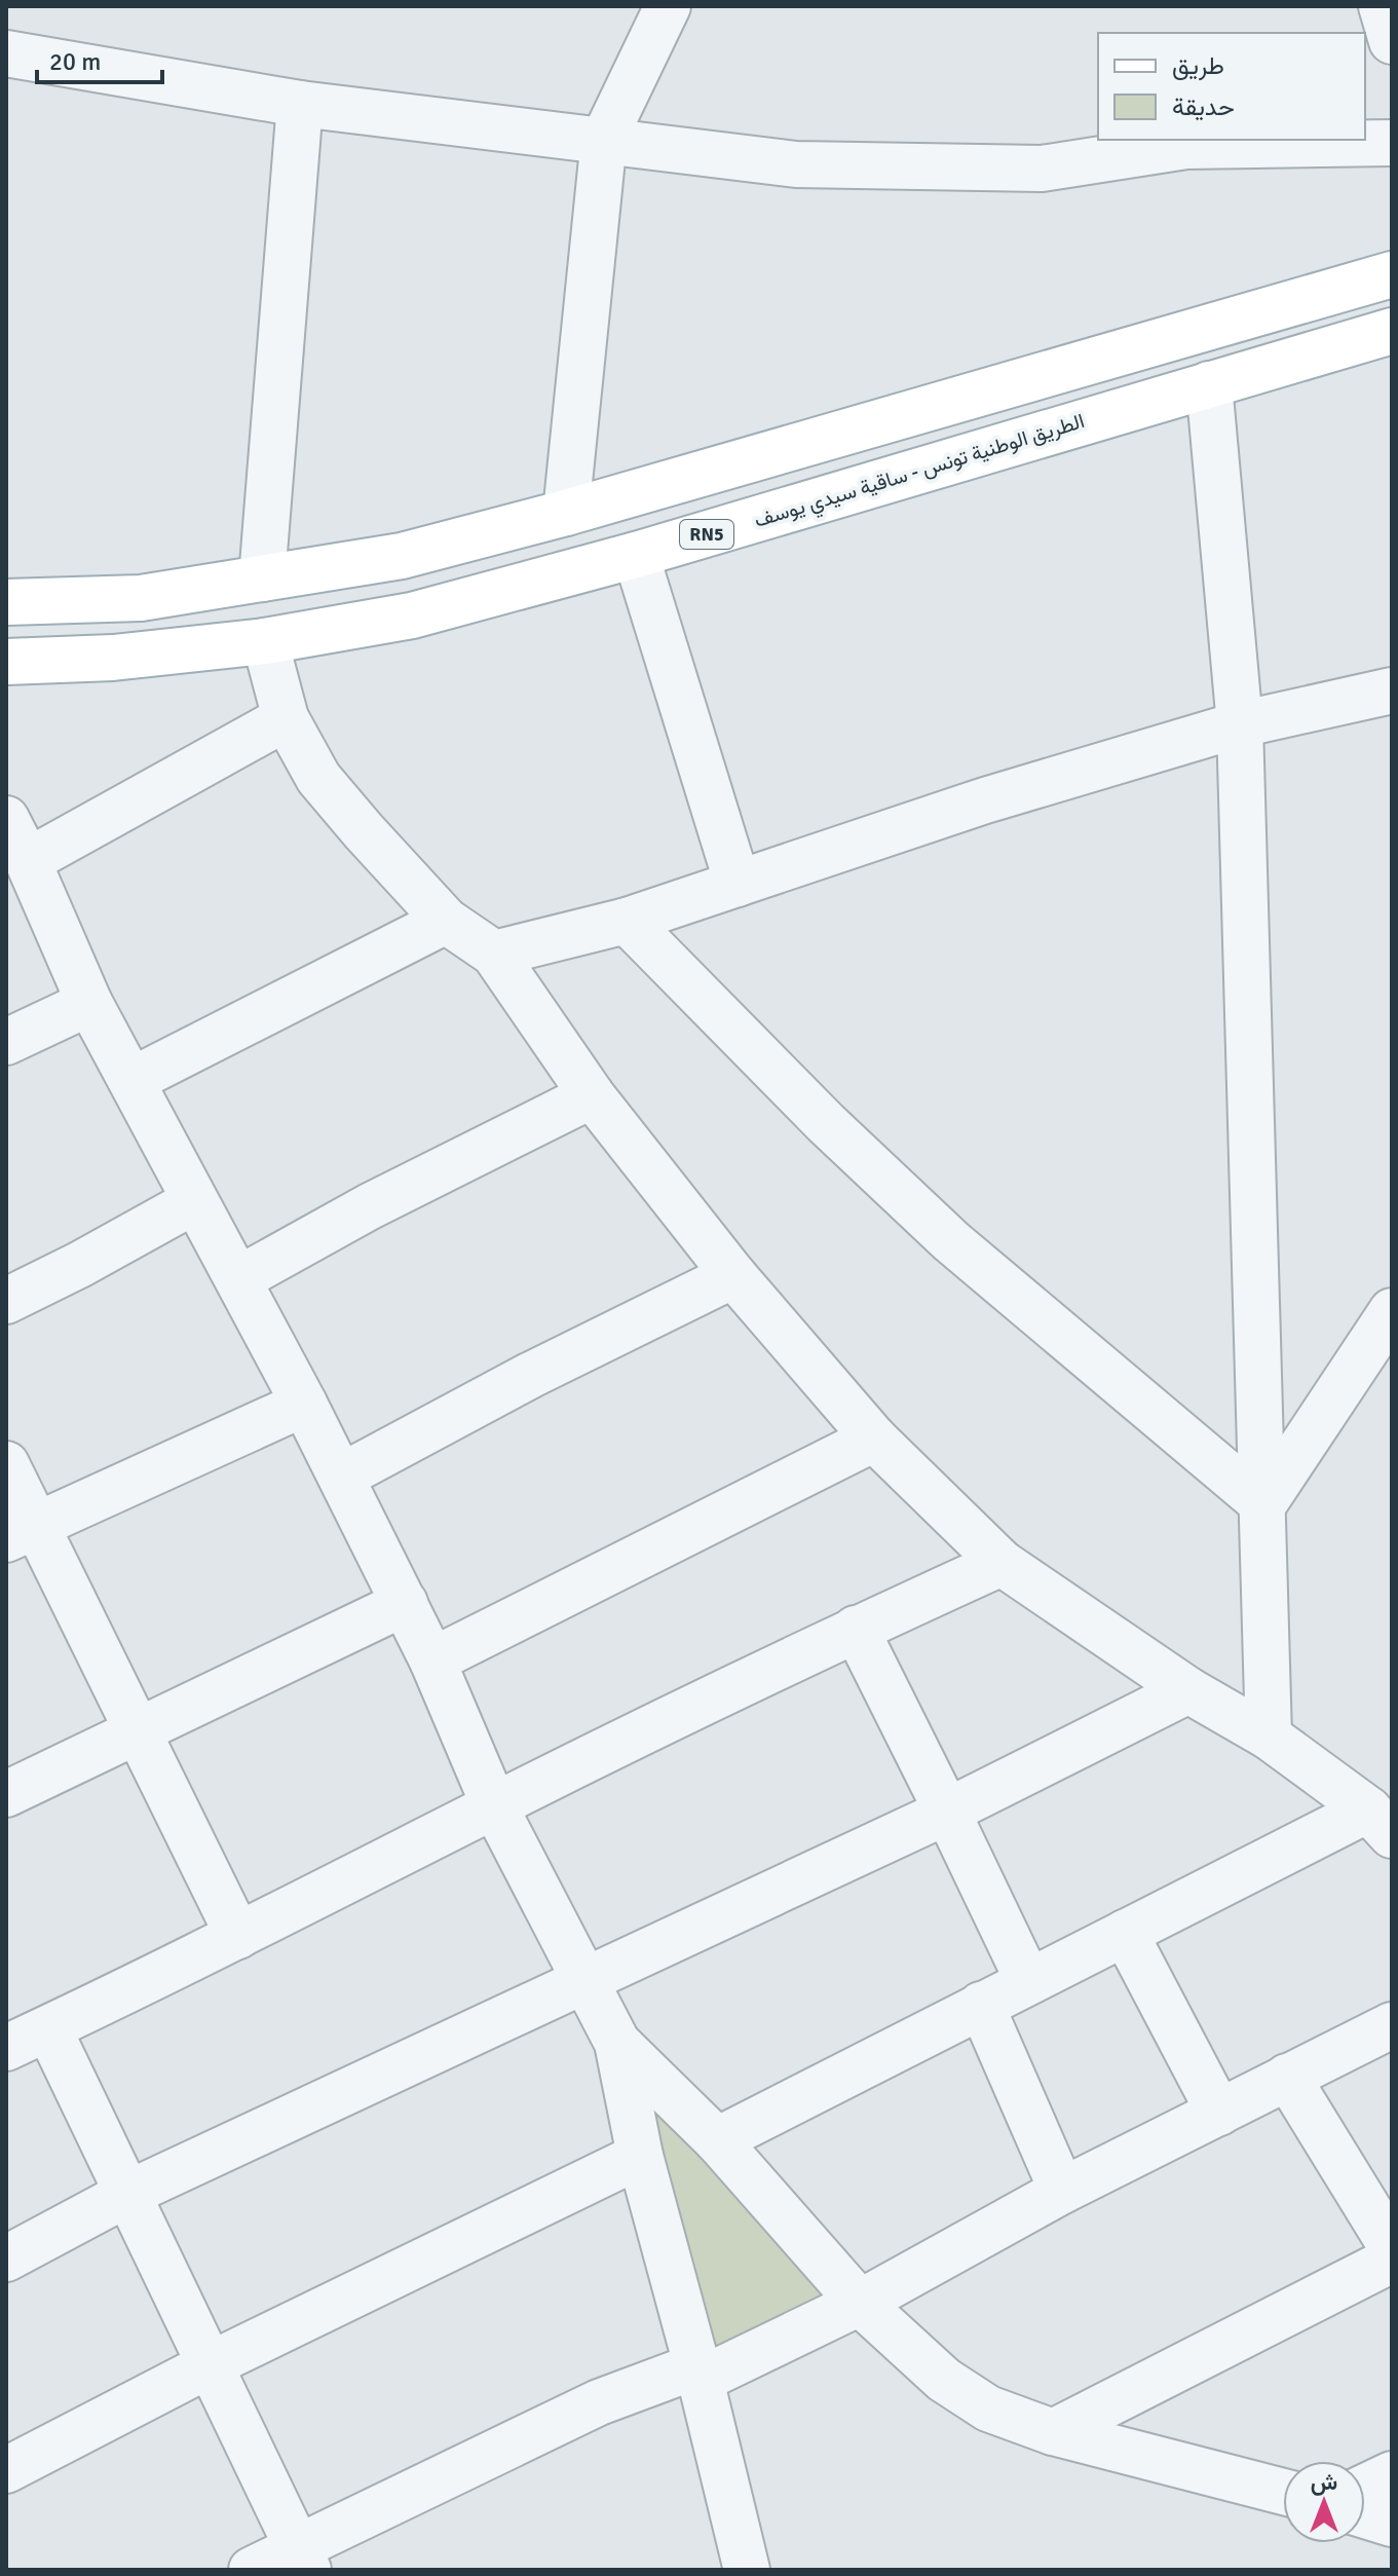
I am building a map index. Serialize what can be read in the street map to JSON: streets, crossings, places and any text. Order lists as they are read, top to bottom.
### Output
{
  "streets": {
    "main road": ["الطريق الوطنية تونس - ساقية سيدي يوسف", "RN5"]
  },
  "legend": ["طريق", "حديقة"],
  "scale_bar": "20 m",
  "north": "top"
}
